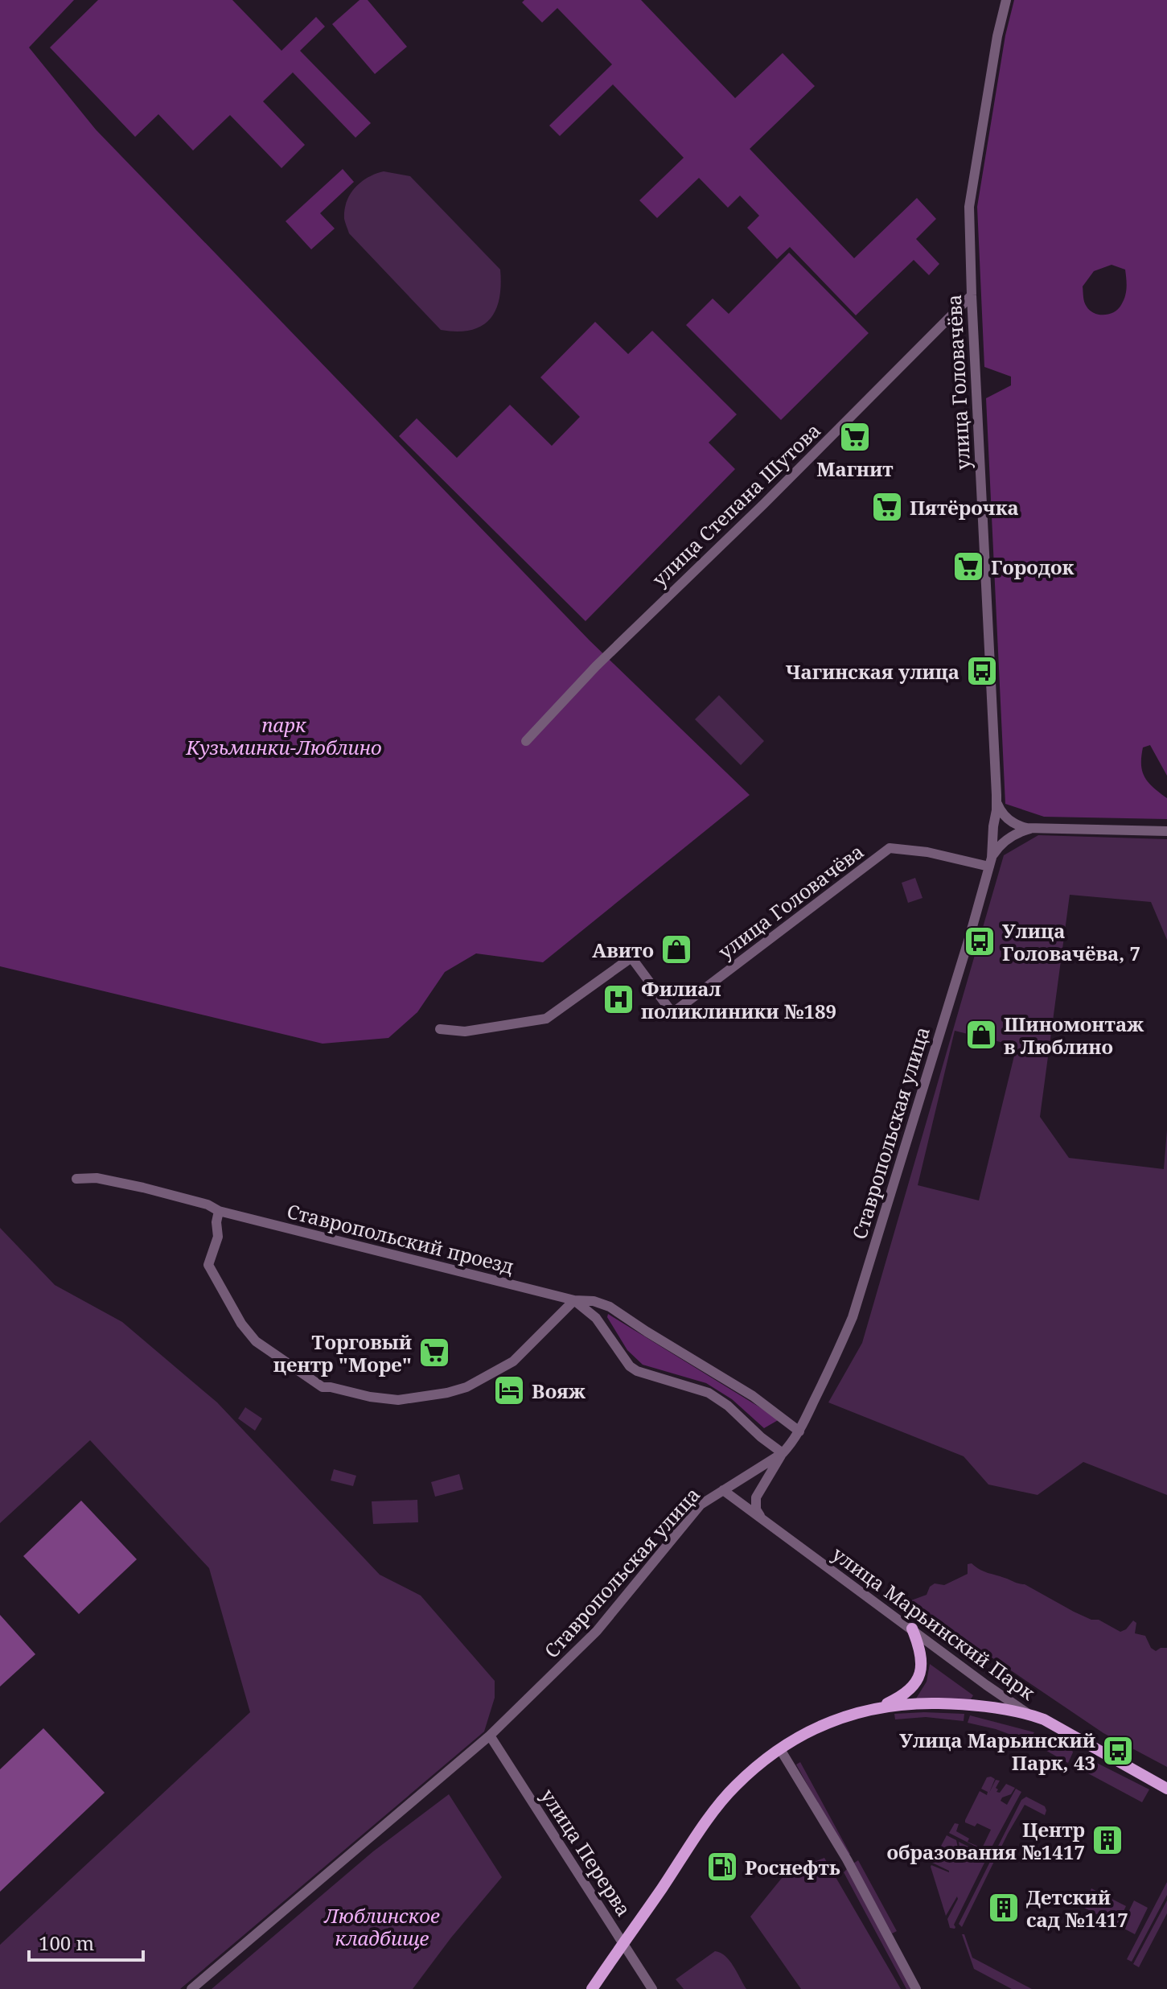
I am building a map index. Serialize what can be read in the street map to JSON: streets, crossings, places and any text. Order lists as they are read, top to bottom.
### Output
{
  "streets": {
    "main road": ["улица Марьинский Парк"],
    "street": [
      "улица Головачёва",
      "улица Степана Шутова",
      "Ставропольская улица",
      "Ставропольский проезд",
      "улица Перерва"
    ]
  },
  "crossings": [
    ["улица Головачёва", "улица Степана Шутова"],
    ["улица Головачёва", "Ставропольская улица"],
    ["Ставропольская улица", "Ставропольский проезд"],
    ["Ставропольская улица", "улица Марьинский Парк"],
    ["Ставропольская улица", "улица Перерва"]
  ],
  "parks": ["парк Кузьминки-Люблино", "Люблинское кладбище"],
  "places": {
    "supermarket": [
      "Магнит",
      "Пятёрочка",
      "Городок",
      "Торговый центр \"Море\""
    ],
    "bus stop": ["Чагинская улица", "Улица Головачёва, 7", "Улица Марьинский Парк, 43"],
    "shop": ["Авито", "Шиномонтаж в Люблино"],
    "hospital": ["Филиал поликлиники №189"],
    "hotel": ["Вояж"],
    "building": ["Центр образования №1417", "Детский сад №1417"],
    "fuel station": ["Роснефть"]
  },
  "scale_bar": "100 m"
}
